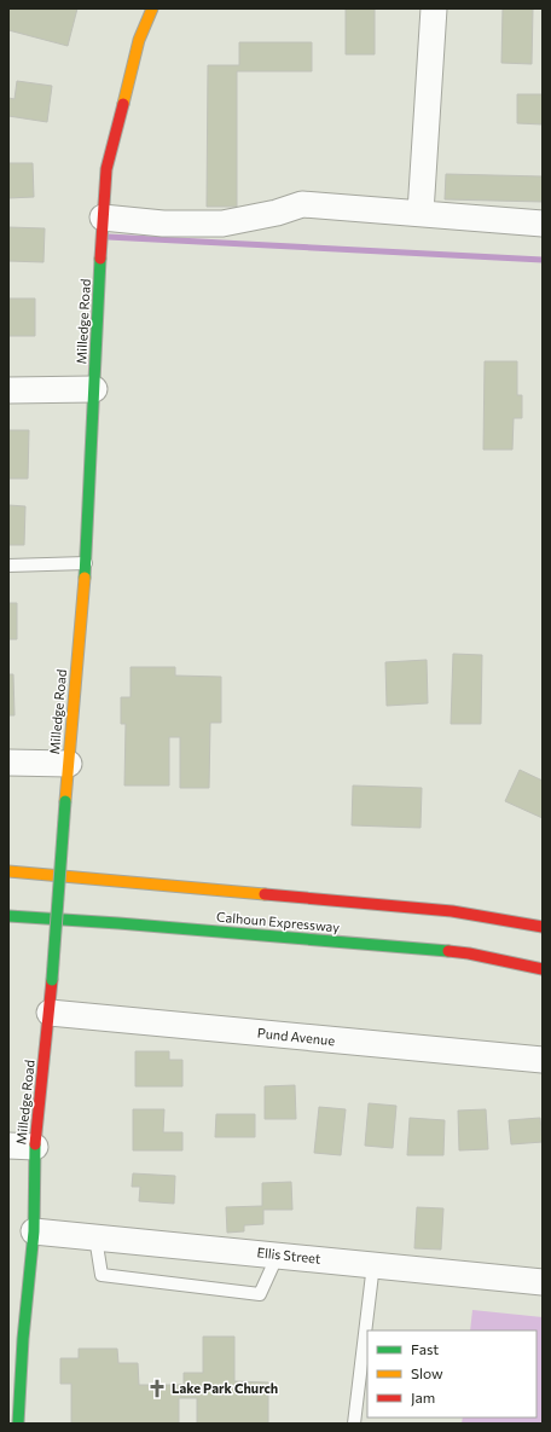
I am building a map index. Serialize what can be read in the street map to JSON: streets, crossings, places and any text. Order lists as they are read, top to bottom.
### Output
{
  "streets": {
    "main road": ["Milledge Road", "Calhoun Expressway"],
    "street": ["Pund Avenue", "Ellis Street"]
  },
  "crossings": [
    ["Milledge Road", "Pund Avenue"],
    ["Milledge Road", "Ellis Street"]
  ],
  "places": {
    "church": ["Lake Park Church"]
  },
  "legend": ["Fast", "Slow", "Jam"]
}
